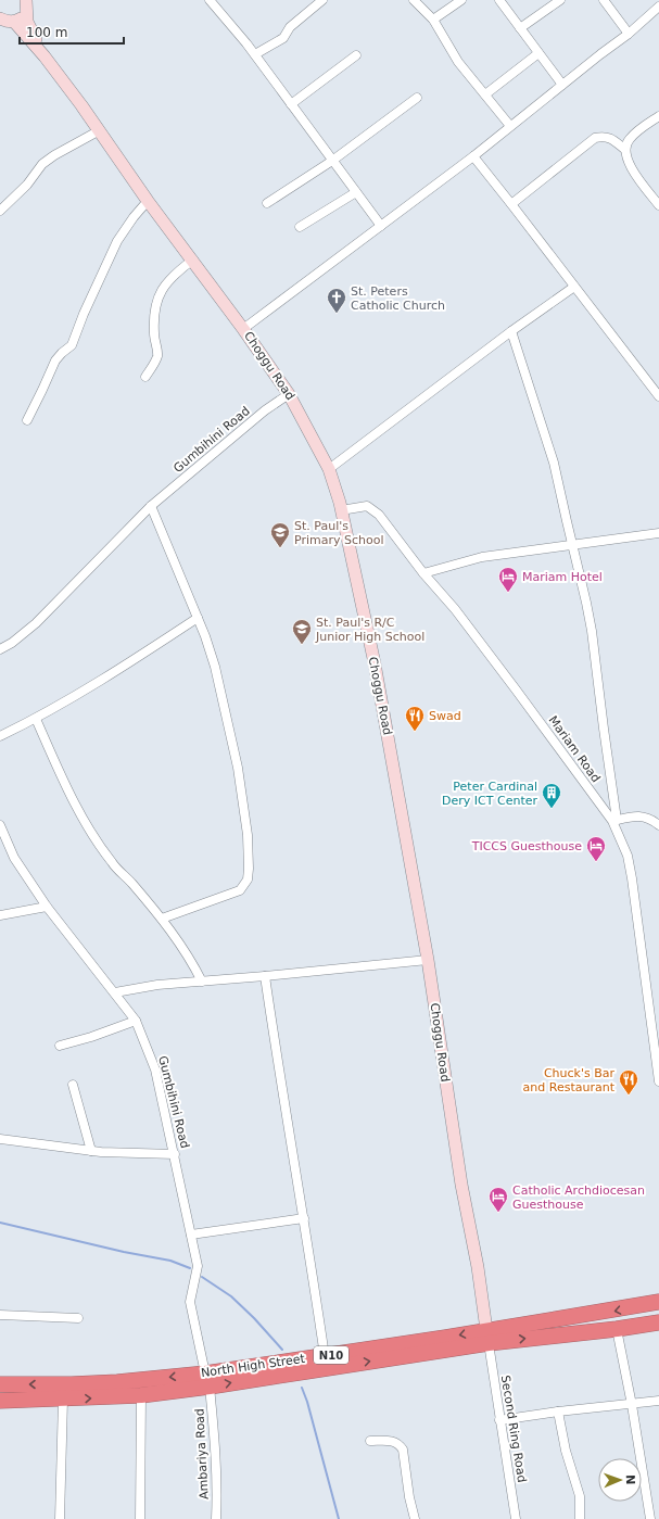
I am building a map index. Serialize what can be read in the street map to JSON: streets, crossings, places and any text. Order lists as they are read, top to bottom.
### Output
{
  "streets": {
    "highway": ["N10", "North High Street"],
    "main road": ["Choggu Road"],
    "street": [
      "Gumbihini Road",
      "Mariam Road",
      "Second Ring Road",
      "Ambariya Road"
    ]
  },
  "crossings": [
    ["Choggu Road", "Gumbihini Road"],
    ["Choggu Road", "Mariam Road"],
    ["Choggu Road", "North High Street"],
    ["Choggu Road", "Second Ring Road"],
    ["Gumbihini Road", "North High Street"],
    ["Gumbihini Road", "Ambariya Road"],
    ["North High Street", "Second Ring Road"],
    ["North High Street", "Ambariya Road"]
  ],
  "places": {
    "church": ["St. Peters Catholic Church"],
    "school or university": ["St. Paul's Primary School", "St. Paul's R/C Junior High School"],
    "hotel": ["Mariam Hotel", "TICCS Guesthouse", "Catholic Archdiocesan Guesthouse"],
    "restaurant": ["Swad", "Chuck's Bar and Restaurant"],
    "building": ["Peter Cardinal Dery ICT Center"]
  },
  "scale_bar": "100 m",
  "north": "right"
}
